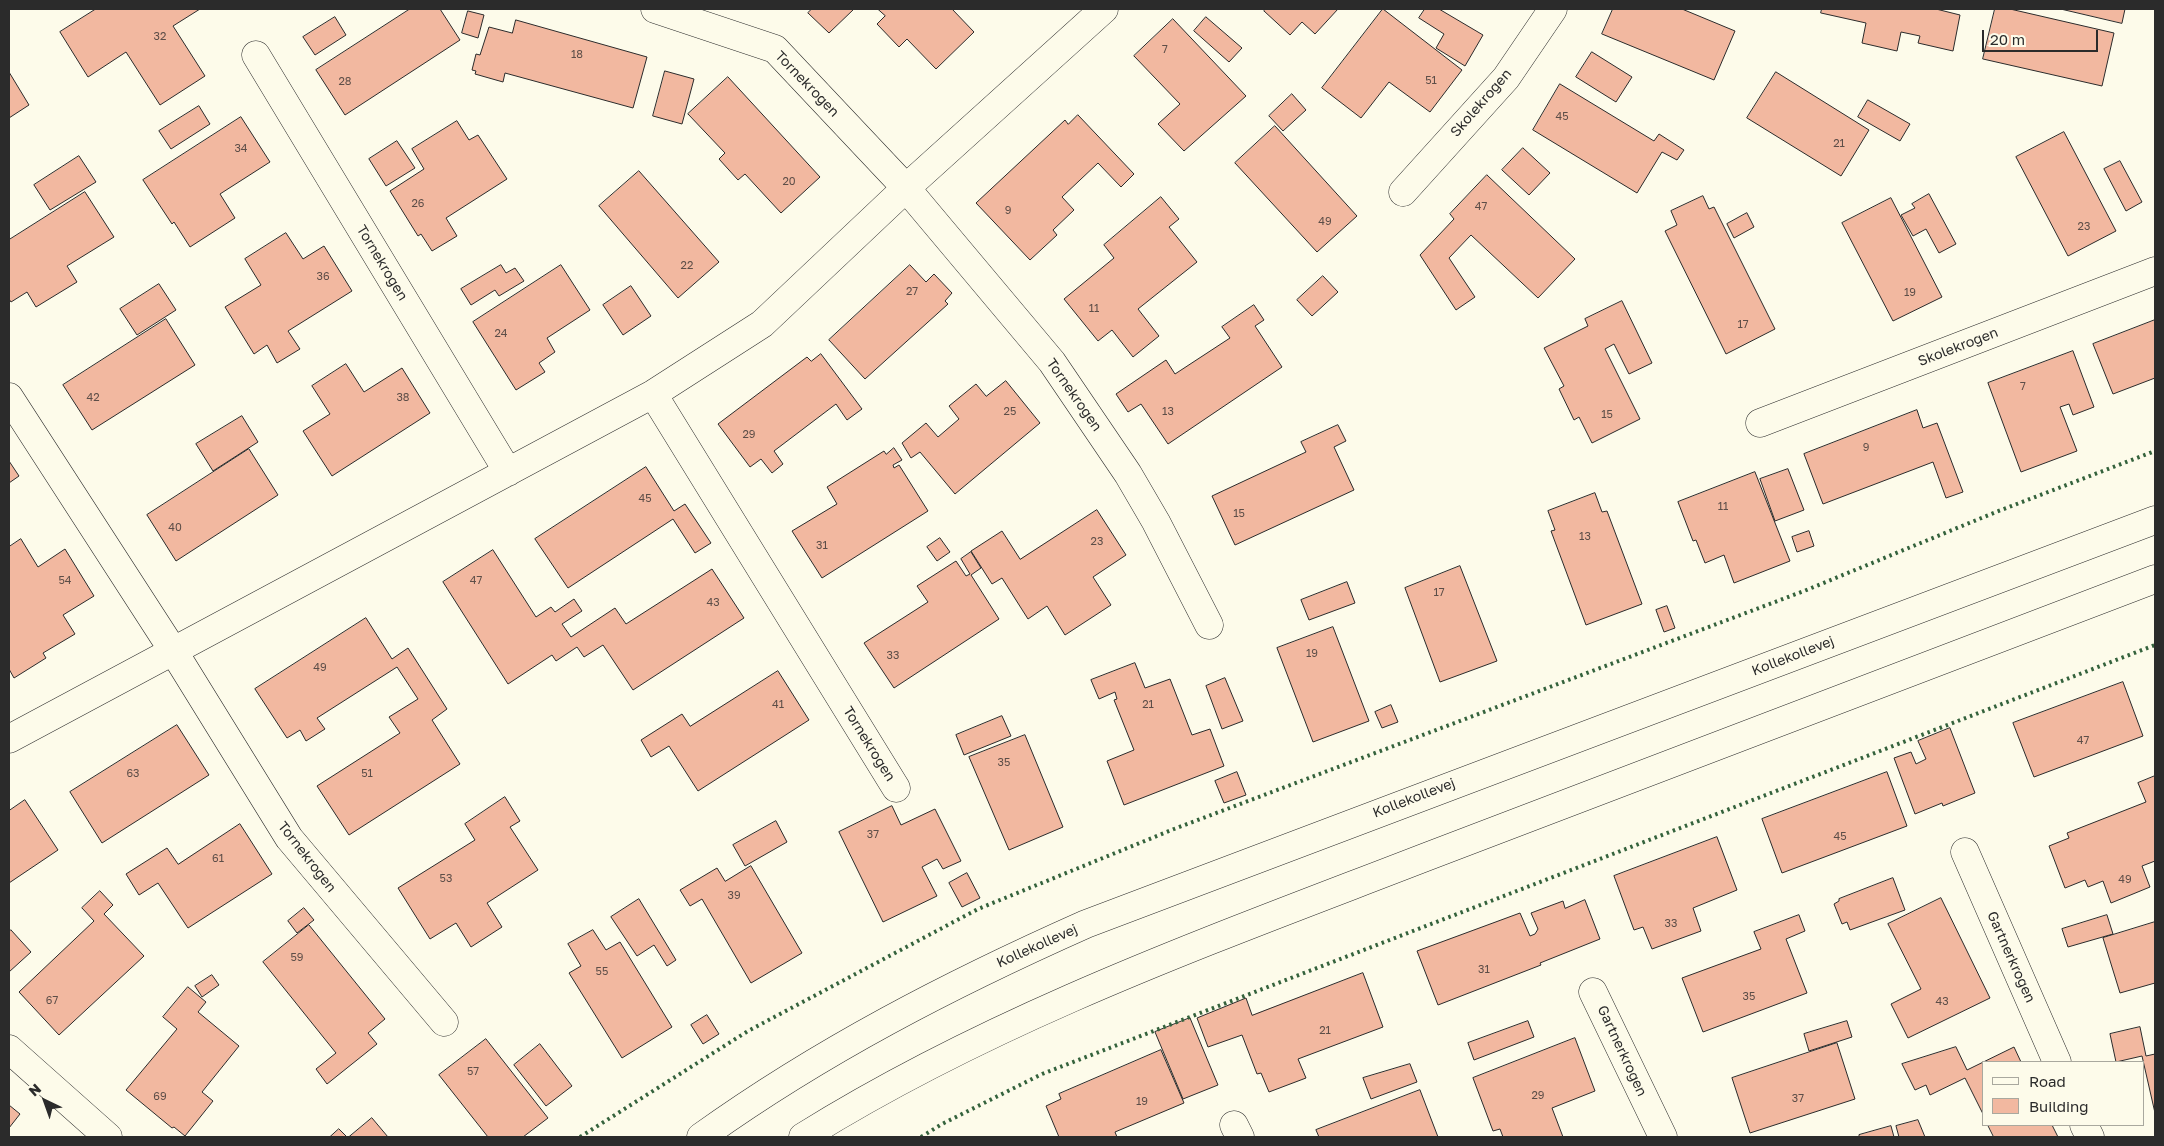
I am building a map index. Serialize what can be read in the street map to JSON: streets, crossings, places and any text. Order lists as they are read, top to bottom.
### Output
{
  "streets": {
    "street": [
      "Tornekrogen",
      "Skolekrogen",
      "Kollekollevej",
      "Gartnerkrogen"
    ]
  },
  "house_numbers": [
    "32",
    "7",
    "18",
    "51",
    "28",
    "45",
    "21",
    "34",
    "20",
    "26",
    "47",
    "9",
    "49",
    "23",
    "22",
    "36",
    "27",
    "19",
    "11",
    "17",
    "24",
    "7",
    "42",
    "38",
    "25",
    "13",
    "15",
    "29",
    "9",
    "45",
    "11",
    "15",
    "40",
    "13",
    "23",
    "31",
    "54",
    "47",
    "17",
    "43",
    "19",
    "33",
    "49",
    "41",
    "21",
    "47",
    "35",
    "63",
    "51",
    "37",
    "45",
    "61",
    "53",
    "49",
    "39",
    "33",
    "59",
    "31",
    "55",
    "35",
    "67",
    "43",
    "21",
    "57",
    "29",
    "69",
    "37",
    "19"
  ],
  "legend": ["Road", "Building"],
  "scale_bar": "20 m",
  "north": "top left"
}
